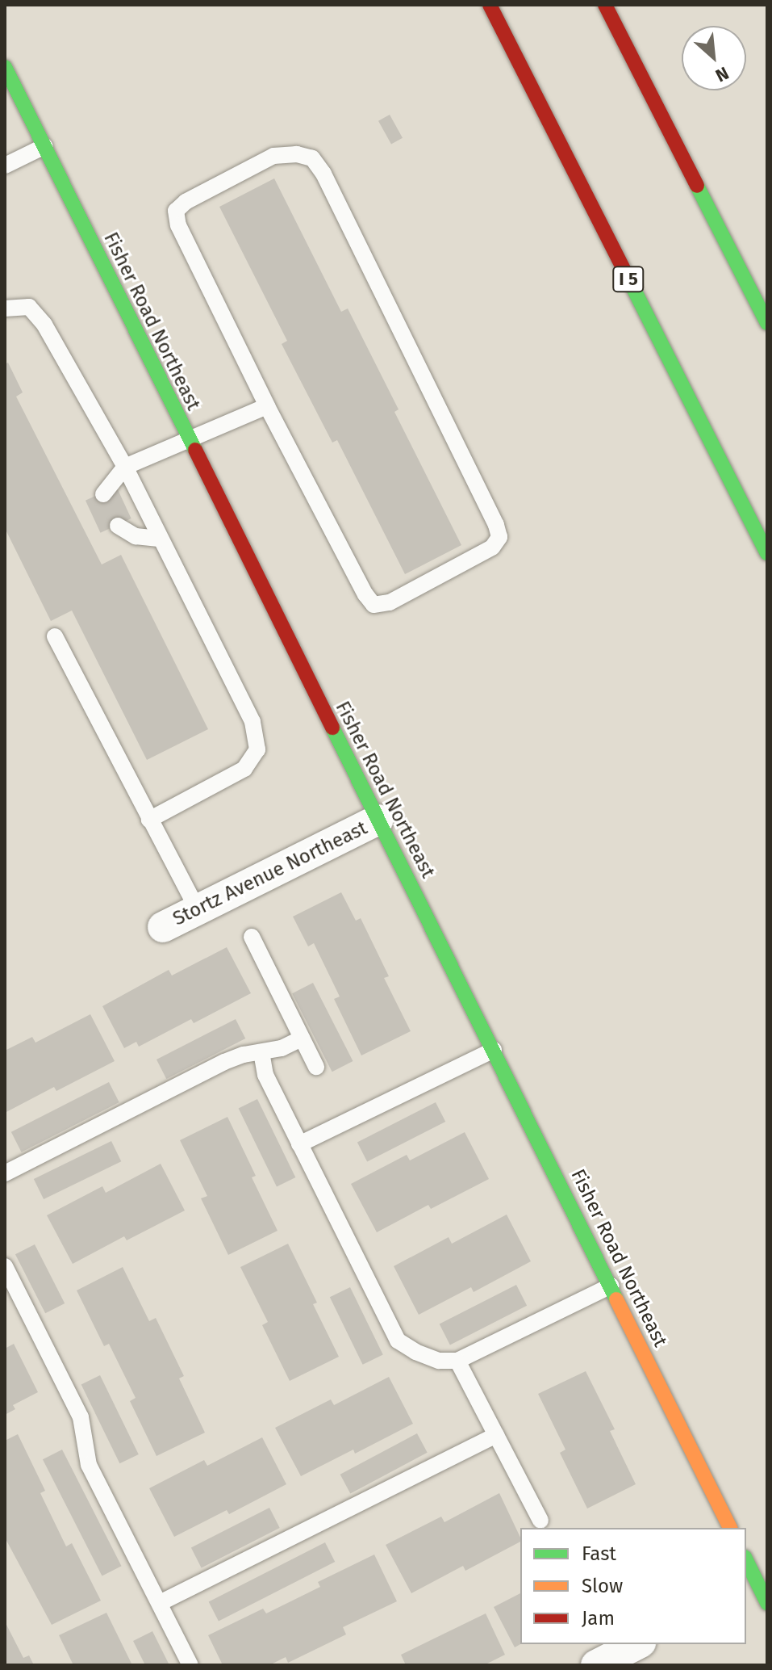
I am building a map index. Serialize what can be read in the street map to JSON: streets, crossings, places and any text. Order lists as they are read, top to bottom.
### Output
{
  "streets": {
    "main road": ["I 5", "Fisher Road Northeast"],
    "street": ["Stortz Avenue Northeast"]
  },
  "crossings": [
    ["Fisher Road Northeast", "Stortz Avenue Northeast"]
  ],
  "legend": ["Fast", "Slow", "Jam"],
  "north": "bottom right"
}
